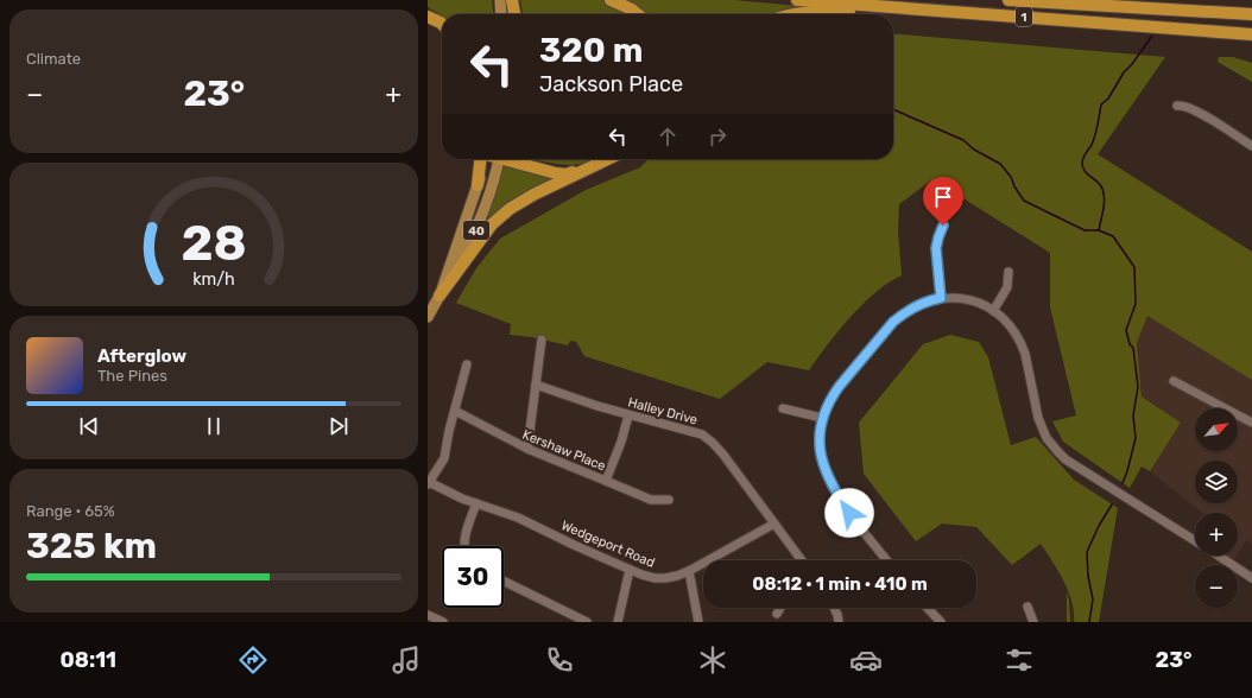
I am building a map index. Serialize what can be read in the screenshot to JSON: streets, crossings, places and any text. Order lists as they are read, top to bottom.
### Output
{
  "streets": {
    "highway": ["1"],
    "main road": ["40"],
    "street": ["Halley Drive", "Kershaw Place", "Wedgeport Road"]
  },
  "crossings": [
    ["Halley Drive", "Wedgeport Road"]
  ],
  "north": "top right",
  "page": {
    "tile": [
      "Climate",
      ["Range · 65%", "325 km"]
    ],
    "turn": ["320 m", "Jackson Place"],
    "heat": ["−", "23°", "+"],
    "song": ["Afterglow", "The Pines"],
    "map_buttons": ["+", "−"],
    "limit": "30",
    "trip": "08:12 · 1 min · 410 m",
    "tabs": ["08:11", "23°"],
    "gauge": ["28", "km/h"]
  }
}
